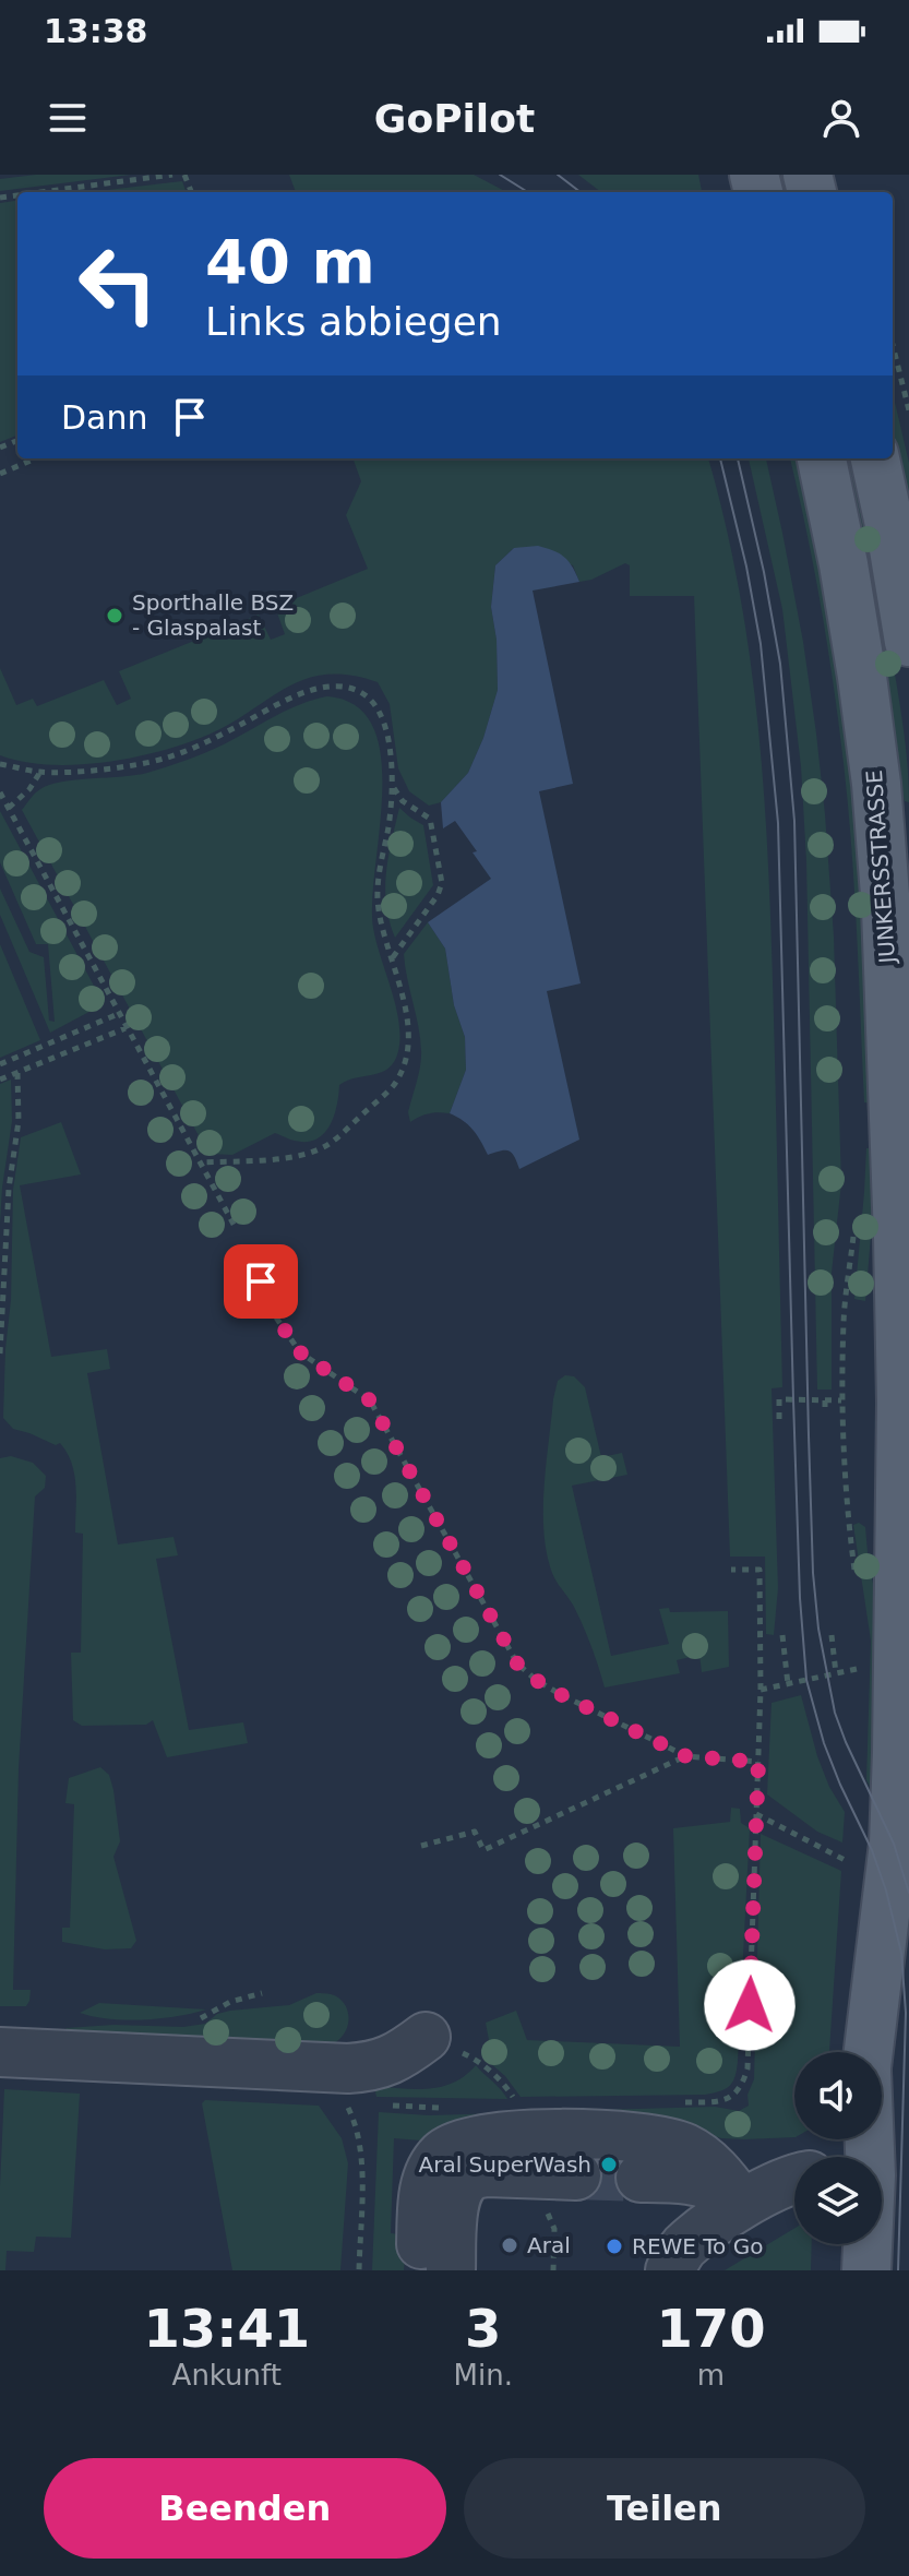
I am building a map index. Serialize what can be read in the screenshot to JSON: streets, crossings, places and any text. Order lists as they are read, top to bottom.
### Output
{
  "streets": {
    "main road": ["JUNKERSSTRASSE"]
  },
  "places": [
    "Sporthalle BSZ - Glaspalast",
    "Aral SuperWash",
    "Aral",
    "REWE To Go"
  ],
  "page": {
    "status": "13:38",
    "header": "GoPilot",
    "turn": ["40 m", "Links abbiegen"],
    "then": "Dann",
    "eta": [
      "13:41",
      "Ankunft",
      "3",
      "Min.",
      "170",
      "m"
    ],
    "buttons": ["Beenden", "Teilen"]
  }
}
